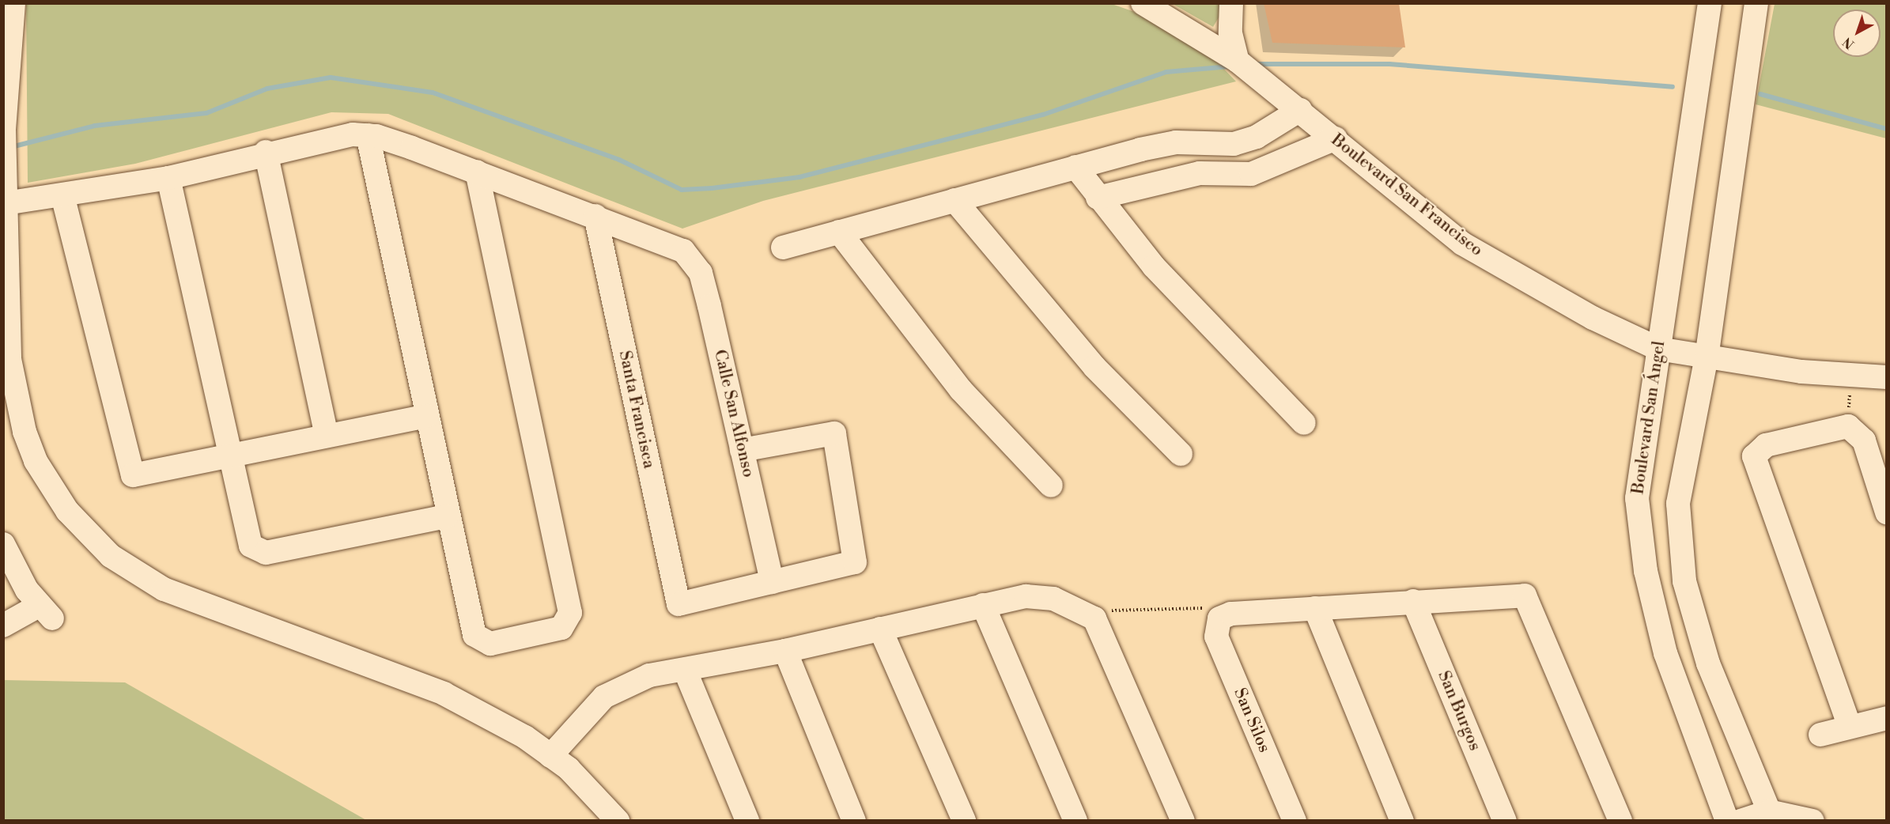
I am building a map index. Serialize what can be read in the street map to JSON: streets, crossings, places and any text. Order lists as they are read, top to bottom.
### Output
{
  "streets": {
    "street": [
      "Boulevard San Francisco",
      "Santa Francisca",
      "Calle San Alfonso",
      "Boulevard San Ángel",
      "San Burgos",
      "San Silos"
    ]
  },
  "crossings": [
    ["Boulevard San Francisco", "Boulevard San Ángel"],
    ["Santa Francisca", "Calle San Alfonso"]
  ],
  "north": "bottom left"
}
